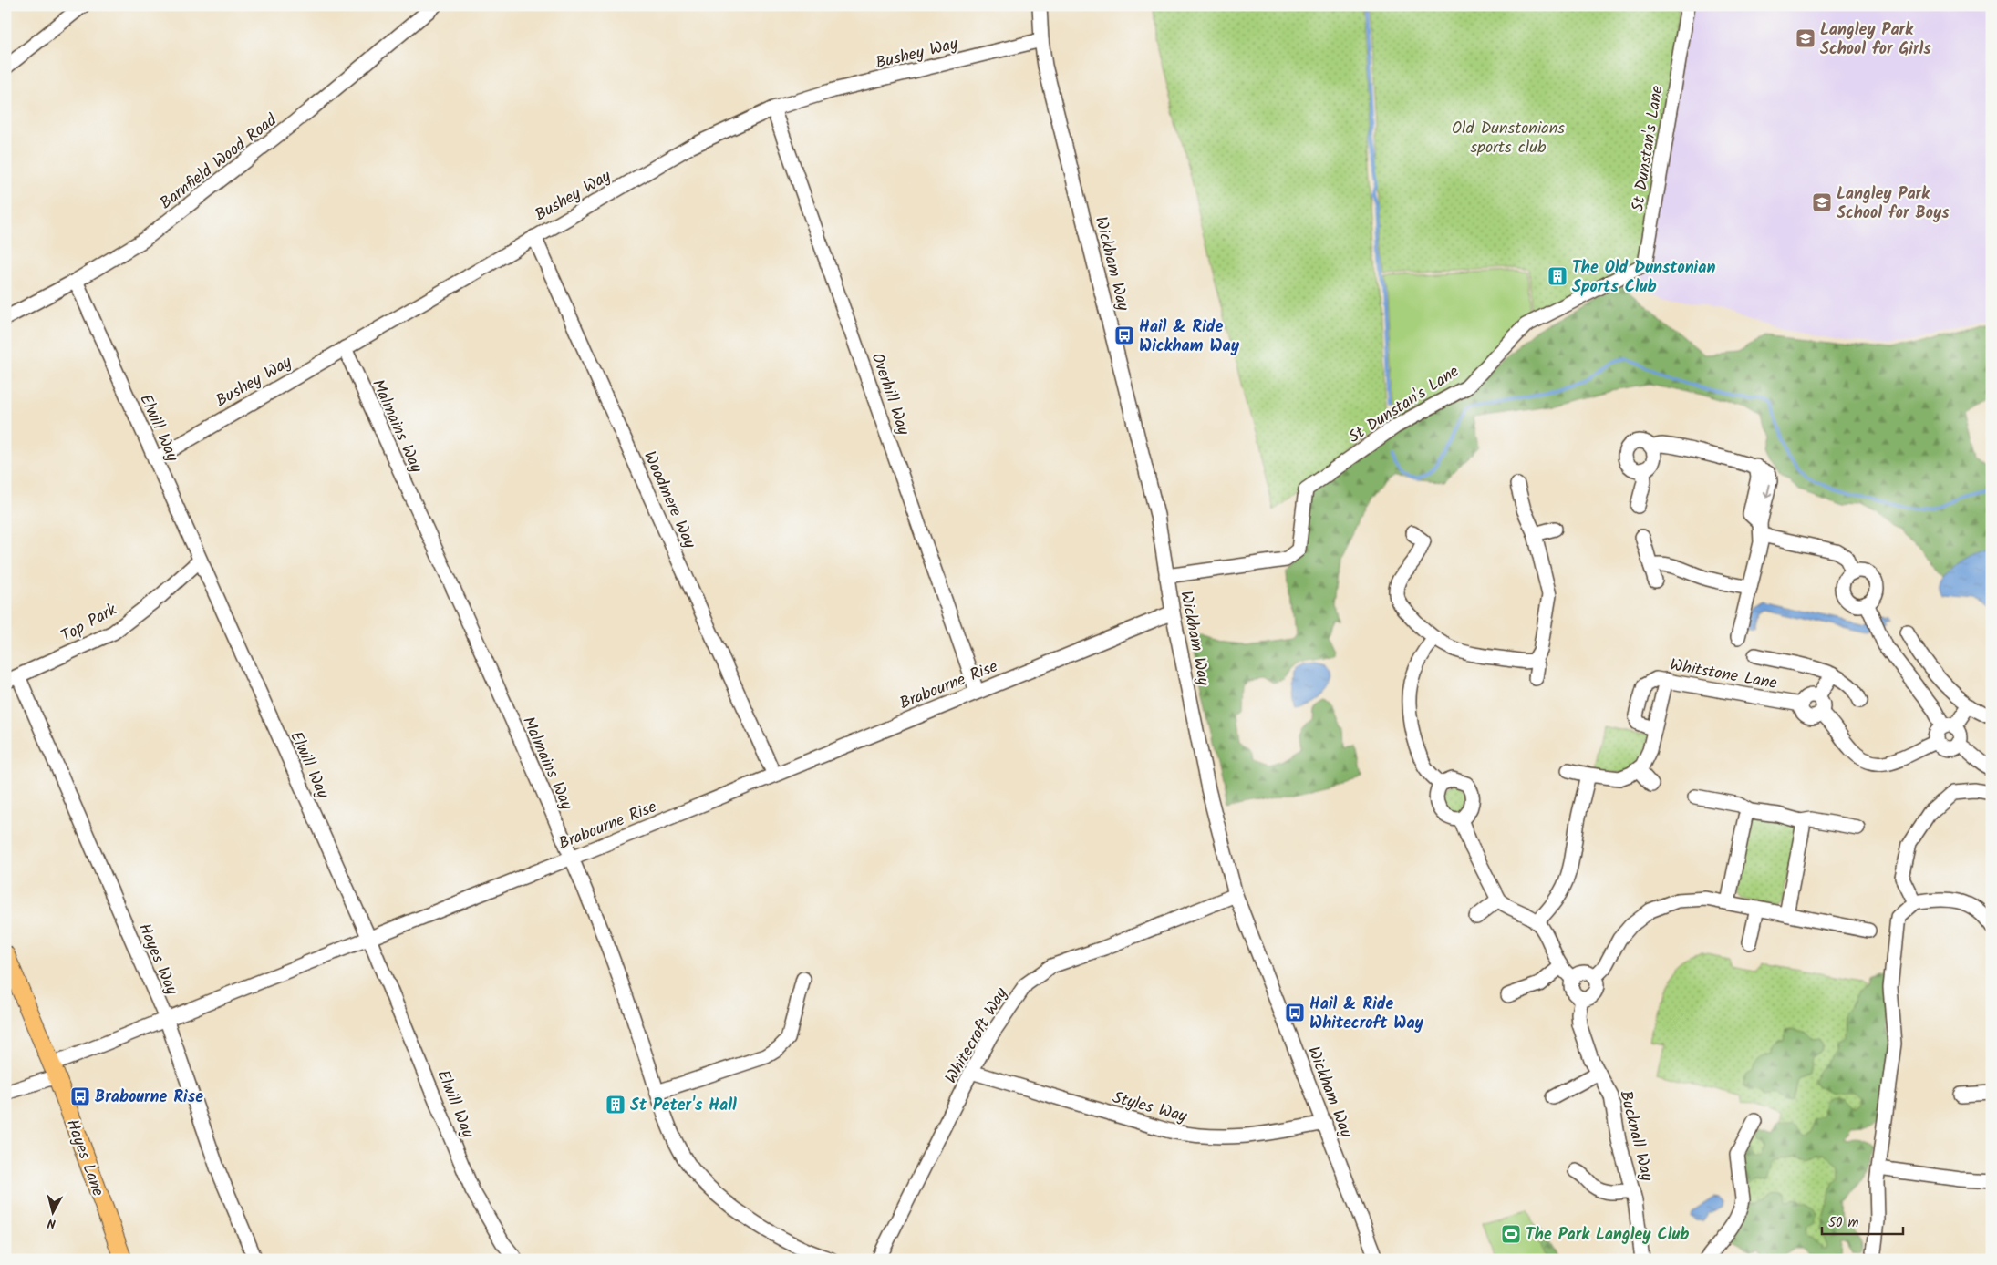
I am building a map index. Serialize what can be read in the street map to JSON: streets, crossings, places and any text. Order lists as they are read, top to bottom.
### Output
{
  "streets": {
    "main road": ["Hayes Lane"],
    "street": [
      "Bushey Way",
      "St Dunstan's Lane",
      "Barnfield Wood Road",
      "Wickham Way",
      "Overhill Way",
      "Malmains Way",
      "Elwill Way",
      "Woodmere Way",
      "Top Park",
      "Whitstone Lane",
      "Brabourne Rise",
      "Hayes Way",
      "Whitecroft Way",
      "Styles Way",
      "Bucknall Way"
    ]
  },
  "crossings": [
    ["Bushey Way", "Wickham Way"],
    ["Bushey Way", "Overhill Way"],
    ["Bushey Way", "Malmains Way"],
    ["Bushey Way", "Elwill Way"],
    ["Bushey Way", "Woodmere Way"],
    ["St Dunstan's Lane", "Wickham Way"],
    ["Barnfield Wood Road", "Elwill Way"],
    ["Wickham Way", "Brabourne Rise"],
    ["Wickham Way", "Whitecroft Way"],
    ["Wickham Way", "Styles Way"],
    ["Overhill Way", "Brabourne Rise"],
    ["Malmains Way", "Brabourne Rise"],
    ["Elwill Way", "Top Park"],
    ["Elwill Way", "Brabourne Rise"],
    ["Woodmere Way", "Brabourne Rise"],
    ["Top Park", "Hayes Way"],
    ["Brabourne Rise", "Hayes Way"],
    ["Brabourne Rise", "Hayes Lane"],
    ["Whitecroft Way", "Styles Way"]
  ],
  "parks": ["Old Dunstonians sports club"],
  "places": {
    "school or university": ["Langley Park School for Girls", "Langley Park School for Boys"],
    "building": ["The Old Dunstonian Sports Club", "St Peter's Hall"],
    "bus stop": ["Hail & Ride Wickham Way", "Hail & Ride Whitecroft Way", "Brabourne Rise"],
    "sports": ["The Park Langley Club"]
  },
  "scale_bar": "50 m",
  "north": "bottom"
}
